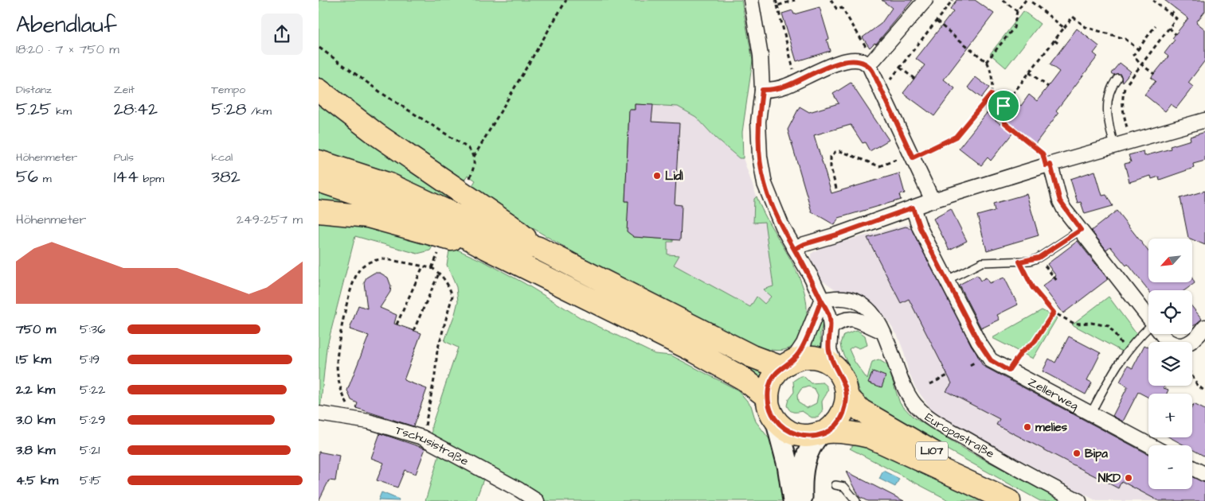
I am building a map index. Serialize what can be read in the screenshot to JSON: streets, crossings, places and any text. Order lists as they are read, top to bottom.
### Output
{
  "streets": {
    "main road": ["L107"],
    "street": ["Zellerweg", "Europastraße", "Tschusistraße"]
  },
  "places": [
    "Lidl",
    "melies",
    "Bipa",
    "NKD"
  ],
  "north": "bottom left",
  "page": {
    "heading": ["Abendlauf", "18:20 · 7 × 750 m"],
    "stats": [
      ["Distanz", "5.25 km"],
      ["Zeit", "28:42"],
      ["Tempo", "5:28 /km"],
      ["Höhenmeter", "56 m"],
      ["Puls", "144 bpm"],
      ["kcal", "382"]
    ],
    "chart": ["Höhenmeter", "249–257 m"],
    "map_buttons": ["+", "−"],
    "list": [
      {
        "name": "750 m",
        "note": "5:36"
      },
      {
        "name": "1.5 km",
        "note": "5:19"
      },
      {
        "name": "2.2 km",
        "note": "5:22"
      },
      {
        "name": "3.0 km",
        "note": "5:29"
      },
      {
        "name": "3.8 km",
        "note": "5:21"
      },
      {
        "name": "4.5 km",
        "note": "5:15"
      }
    ]
  }
}
